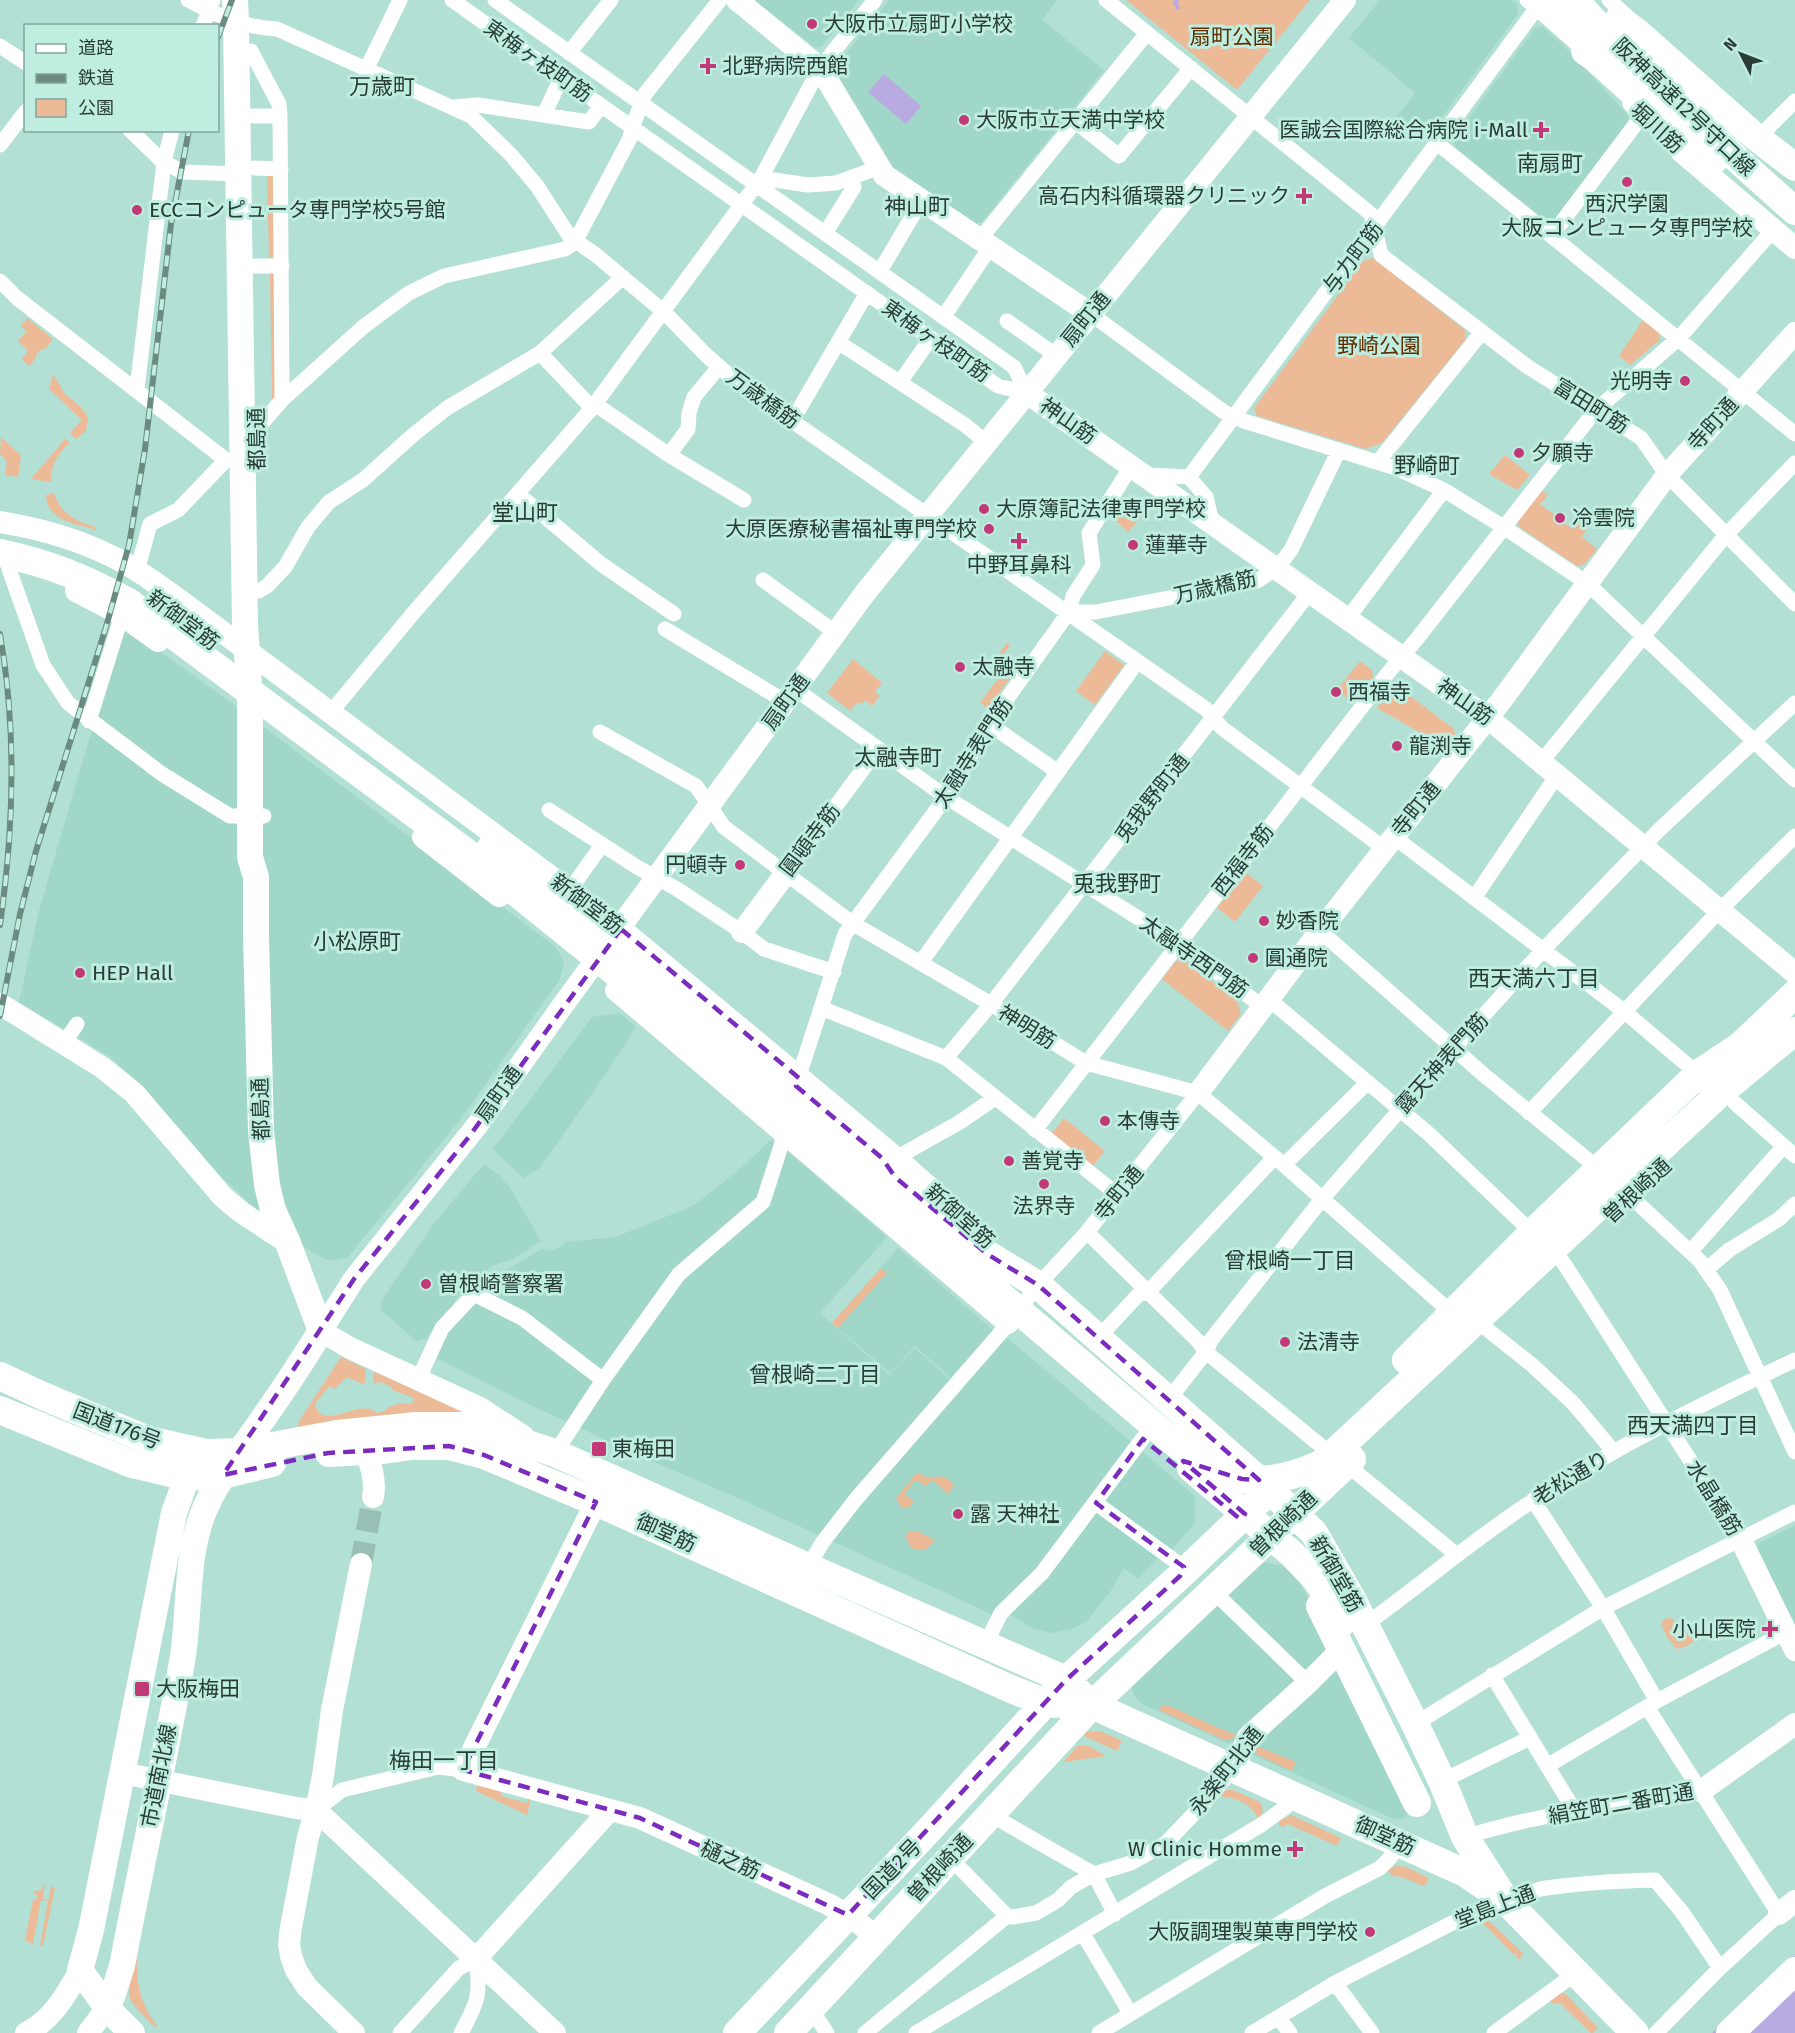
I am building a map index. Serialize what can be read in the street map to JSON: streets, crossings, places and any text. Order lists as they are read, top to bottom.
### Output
{
  "streets": {
    "highway": [
      "阪神高速12号守口線",
      "新御堂筋",
      "曽根崎通",
      "国道176号",
      "御堂筋",
      "国道2号"
    ],
    "main road": ["扇町通", "都島通", "市道南北線"],
    "street": [
      "東梅ヶ枝町筋",
      "堀川筋",
      "与力町筋",
      "万歳橋筋",
      "富田町筋",
      "神山筋",
      "寺町通",
      "太融寺表門筋",
      "兎我野町通",
      "圓頓寺筋",
      "西福寺筋",
      "太融寺西門筋",
      "神明筋",
      "露天神表門筋",
      "老松通り",
      "水晶橋筋",
      "永楽町北通",
      "絹笠町二番町通",
      "樋之筋",
      "堂島上通"
    ]
  },
  "crossings": [
    ["東梅ヶ枝町筋", "扇町通"],
    ["東梅ヶ枝町筋", "神山筋"],
    ["堀川筋", "与力町筋"],
    ["堀川筋", "西福寺筋"],
    ["与力町筋", "富田町筋"],
    ["扇町通", "万歳橋筋"],
    ["扇町通", "神山筋"],
    ["扇町通", "都島通"],
    ["扇町通", "新御堂筋"],
    ["扇町通", "太融寺西門筋"],
    ["扇町通", "神明筋"],
    ["扇町通", "国道176号"],
    ["扇町通", "御堂筋"],
    ["万歳橋筋", "神山筋"],
    ["万歳橋筋", "太融寺表門筋"],
    ["富田町筋", "寺町通"],
    ["富田町筋", "西福寺筋"],
    ["神山筋", "寺町通"],
    ["神山筋", "太融寺表門筋"],
    ["神山筋", "兎我野町通"],
    ["神山筋", "西福寺筋"],
    ["神山筋", "露天神表門筋"],
    ["寺町通", "新御堂筋"],
    ["寺町通", "太融寺西門筋"],
    ["寺町通", "神明筋"],
    ["都島通", "新御堂筋"],
    ["新御堂筋", "太融寺表門筋"],
    ["新御堂筋", "露天神表門筋"],
    ["新御堂筋", "曽根崎通"],
    ["新御堂筋", "老松通り"],
    ["新御堂筋", "御堂筋"],
    ["新御堂筋", "永楽町北通"],
    ["新御堂筋", "絹笠町二番町通"],
    ["新御堂筋", "堂島上通"],
    ["太融寺表門筋", "太融寺西門筋"],
    ["太融寺表門筋", "神明筋"],
    ["兎我野町通", "太融寺西門筋"],
    ["兎我野町通", "神明筋"],
    ["圓頓寺筋", "太融寺西門筋"],
    ["圓頓寺筋", "神明筋"],
    ["西福寺筋", "太融寺西門筋"],
    ["西福寺筋", "神明筋"],
    ["太融寺西門筋", "露天神表門筋"],
    ["太融寺西門筋", "水晶橋筋"],
    ["神明筋", "露天神表門筋"],
    ["神明筋", "曽根崎通"],
    ["露天神表門筋", "水晶橋筋"],
    ["曽根崎通", "水晶橋筋"],
    ["曽根崎通", "御堂筋"],
    ["曽根崎通", "樋之筋"],
    ["曽根崎通", "国道2号"],
    ["国道176号", "御堂筋"],
    ["国道176号", "市道南北線"],
    ["老松通り", "水晶橋筋"],
    ["御堂筋", "永楽町北通"],
    ["御堂筋", "市道南北線"],
    ["御堂筋", "国道2号"],
    ["御堂筋", "堂島上通"],
    ["樋之筋", "国道2号"]
  ],
  "districts": [
    "万歳町",
    "南扇町",
    "神山町",
    "野崎町",
    "堂山町",
    "太融寺町",
    "兎我野町",
    "小松原町",
    "西天満六丁目",
    "曾根崎一丁目",
    "曾根崎二丁目",
    "西天満四丁目",
    "梅田一丁目"
  ],
  "parks": ["扇町公園", "野崎公園"],
  "places": {
    "other": [
      "大阪市立扇町小学校",
      "大阪市立天満中学校",
      "西沢学園 大阪コンピュータ専門学校",
      "ECCコンピュータ専門学校5号館",
      "光明寺",
      "夕願寺",
      "大原簿記法律専門学校",
      "冷雲院",
      "大原医療秘書福祉専門学校",
      "蓮華寺",
      "太融寺",
      "西福寺",
      "龍渕寺",
      "円頓寺",
      "妙香院",
      "圓通院",
      "HEP Hall",
      "本傳寺",
      "善覚寺",
      "法界寺",
      "曽根崎警察署",
      "法清寺",
      "露 天神社",
      "大阪調理製菓専門学校"
    ],
    "health": [
      "北野病院西館",
      "医誠会国際総合病院 i-Mall",
      "高石内科循環器クリニック",
      "中野耳鼻科",
      "小山医院",
      "W Clinic Homme"
    ],
    "transit": ["東梅田", "大阪梅田"]
  },
  "legend": ["道路", "鉄道", "公園"],
  "north": "top left"
}
